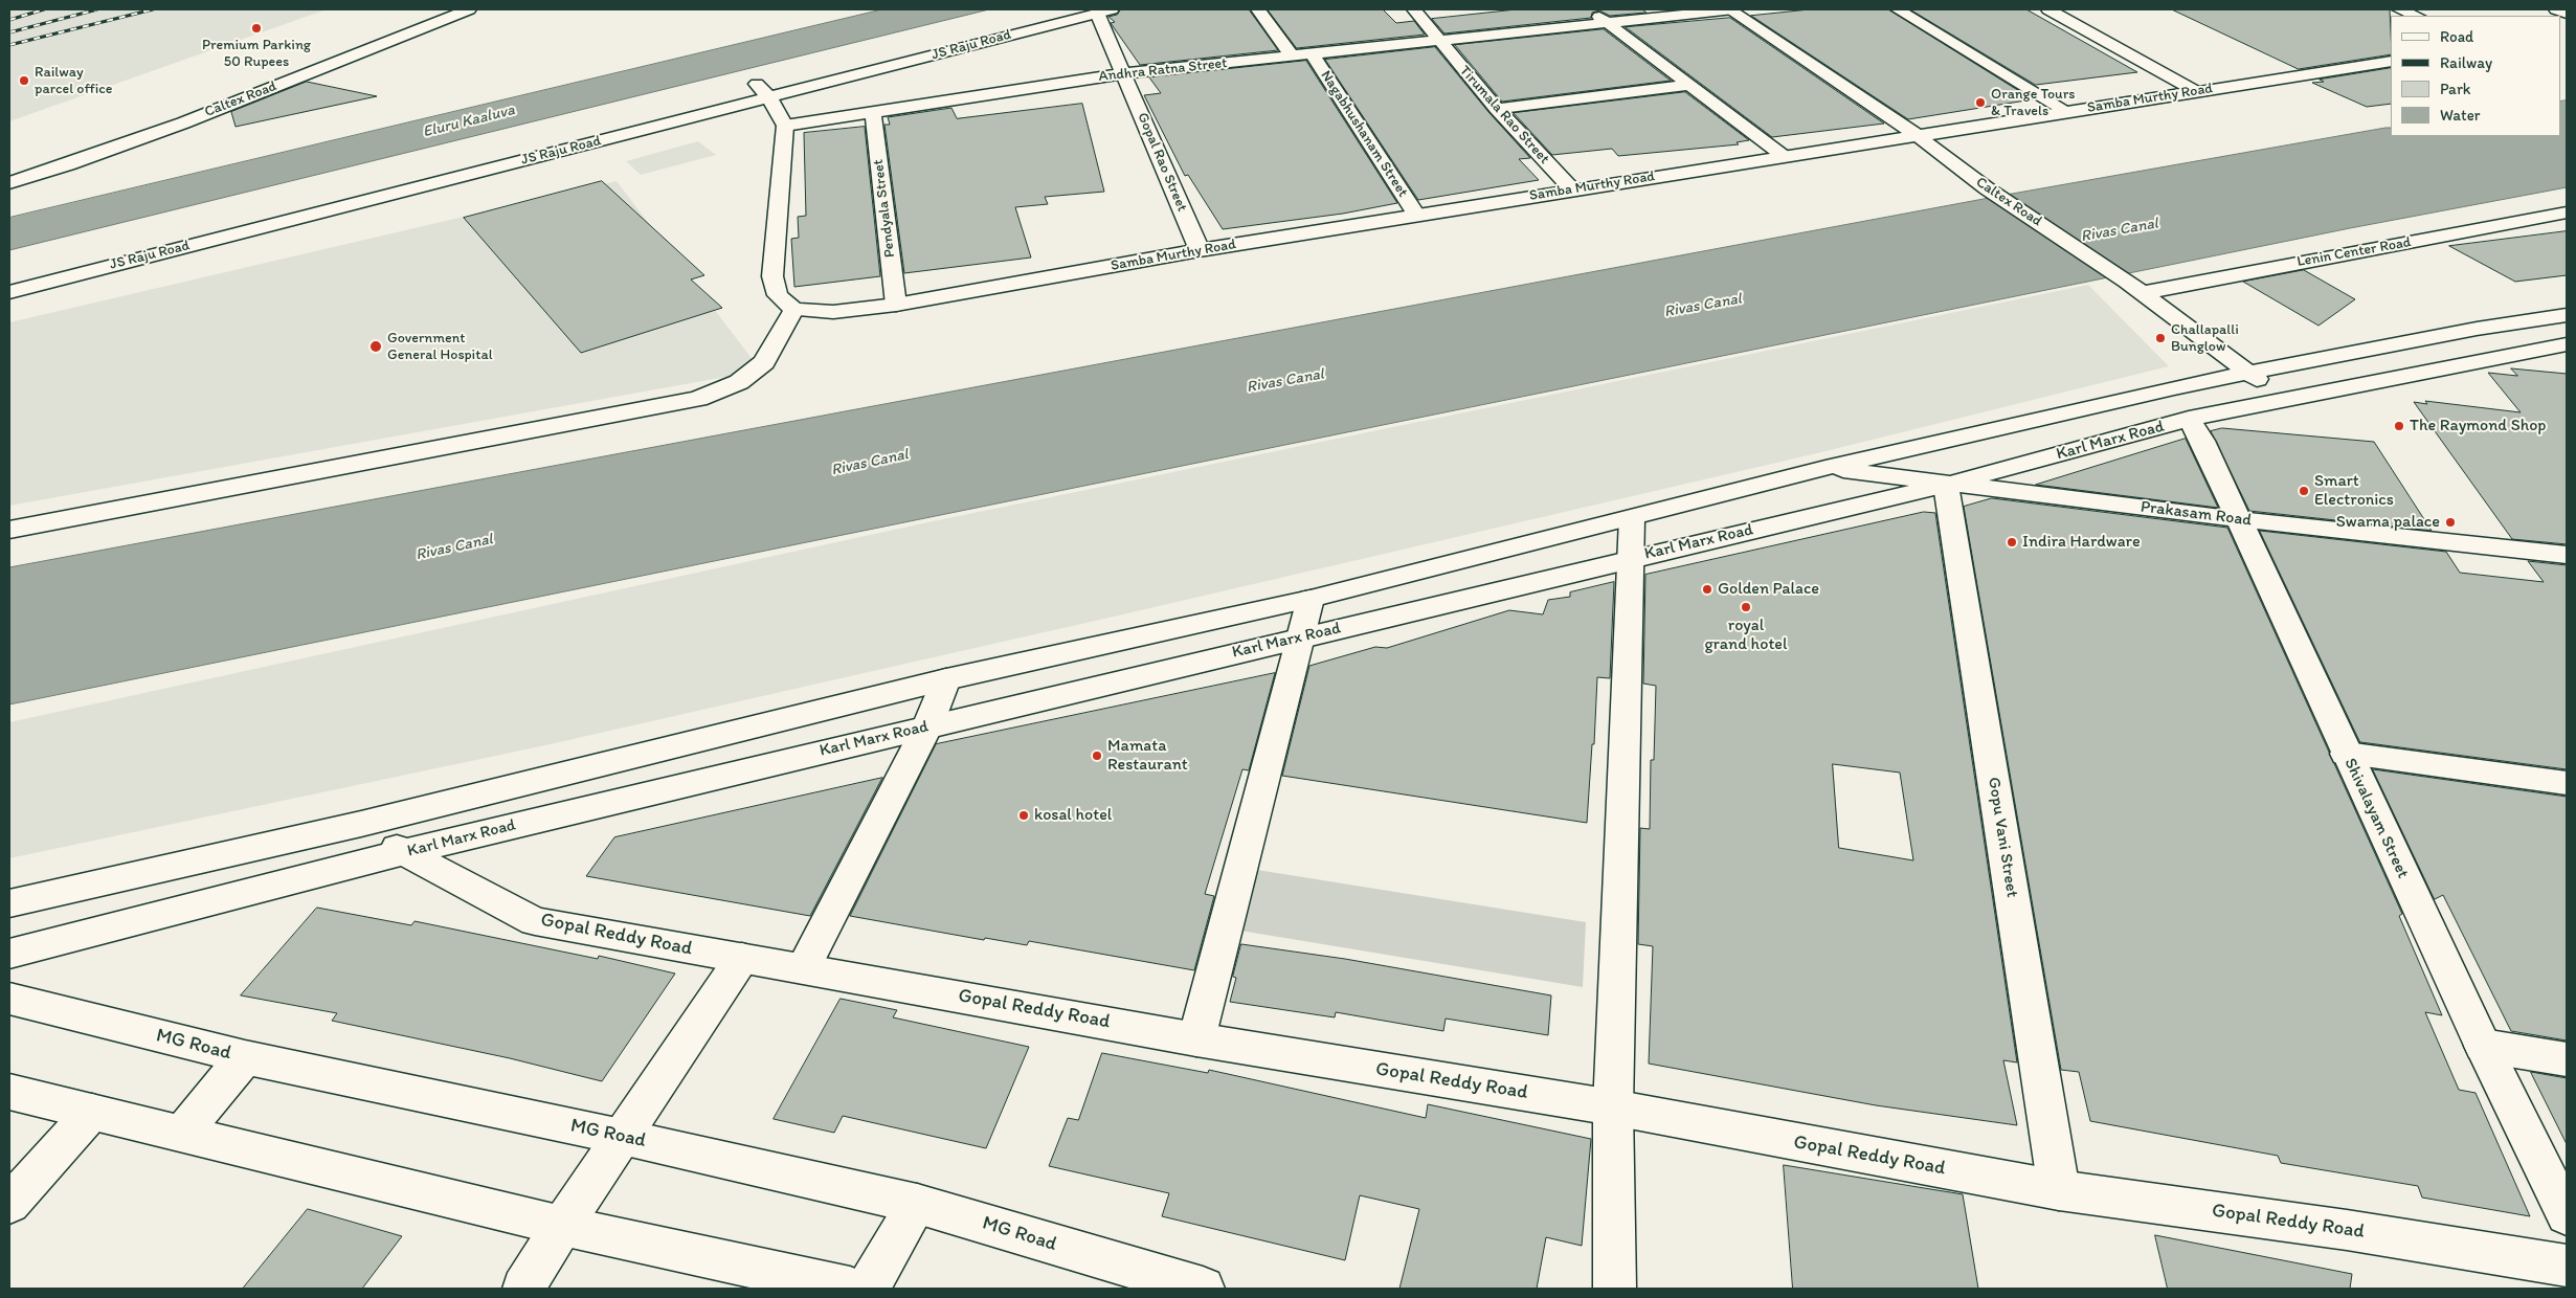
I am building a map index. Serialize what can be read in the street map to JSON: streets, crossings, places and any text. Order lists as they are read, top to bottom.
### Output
{
  "streets": {
    "street": [
      "JS Raju Road",
      "Andhra Ratna Street",
      "Samba Murthy Road",
      "Caltex Road",
      "Tirumala Rao Street",
      "Nagabhushanam Street",
      "Gopal Rao Street",
      "Pendyala Street",
      "Lenin Center Road",
      "Karl Marx Road",
      "Prakasam Road",
      "Shivalayam Street",
      "Gopu Vani Street",
      "Gopal Reddy Road",
      "MG Road"
    ]
  },
  "crossings": [
    ["JS Raju Road", "Gopal Rao Street"],
    ["Andhra Ratna Street", "Caltex Road"],
    ["Andhra Ratna Street", "Tirumala Rao Street"],
    ["Andhra Ratna Street", "Nagabhushanam Street"],
    ["Andhra Ratna Street", "Gopal Rao Street"],
    ["Andhra Ratna Street", "Pendyala Street"],
    ["Samba Murthy Road", "Caltex Road"],
    ["Samba Murthy Road", "Tirumala Rao Street"],
    ["Samba Murthy Road", "Nagabhushanam Street"],
    ["Samba Murthy Road", "Gopal Rao Street"],
    ["Samba Murthy Road", "Pendyala Street"],
    ["Caltex Road", "Lenin Center Road"],
    ["Caltex Road", "Karl Marx Road"],
    ["Karl Marx Road", "Prakasam Road"],
    ["Karl Marx Road", "Shivalayam Street"],
    ["Karl Marx Road", "Gopu Vani Street"],
    ["Karl Marx Road", "Gopal Reddy Road"],
    ["Prakasam Road", "Shivalayam Street"],
    ["Prakasam Road", "Gopu Vani Street"],
    ["Gopu Vani Street", "Gopal Reddy Road"]
  ],
  "water": ["Eluru Kaaluva", "Rivas Canal"],
  "places": [
    "Premium Parking 50 Rupees",
    "Railway parcel office",
    "Orange Tours & Travels",
    "Challapalli Bunglow",
    "Government General Hospital",
    "The Raymond Shop",
    "Smart Electronics",
    "Swarna palace",
    "Indira Hardware",
    "Golden Palace",
    "royal grand hotel",
    "Mamata Restaurant",
    "kosal hotel"
  ],
  "legend": [
    "Road",
    "Railway",
    "Park",
    "Water"
  ]
}
